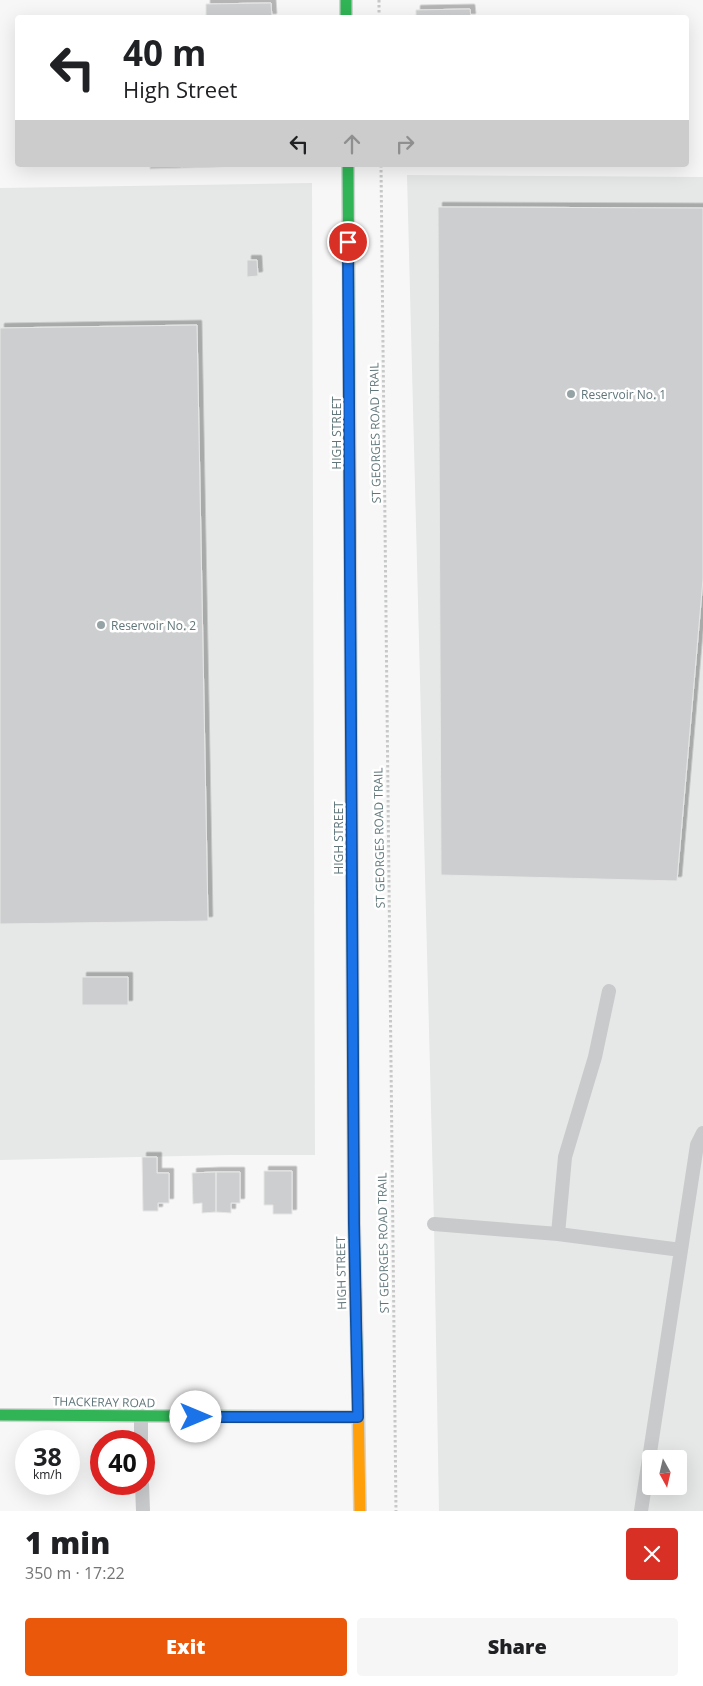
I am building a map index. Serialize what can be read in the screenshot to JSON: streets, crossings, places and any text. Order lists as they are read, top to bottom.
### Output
{
  "streets": {
    "main road": ["HIGH STREET", "THACKERAY ROAD"],
    "path": ["ST GEORGES ROAD TRAIL"]
  },
  "crossings": [
    ["HIGH STREET", "THACKERAY ROAD"]
  ],
  "places": ["Reservoir No. 1", "Reservoir No. 2"],
  "north": "bottom",
  "page": {
    "turn": ["40 m", "High Street"],
    "speed": "38 km/h",
    "limit": "40",
    "heading": ["1 min", "350 m · 17:22"],
    "buttons": ["Exit", "Share"]
  }
}
